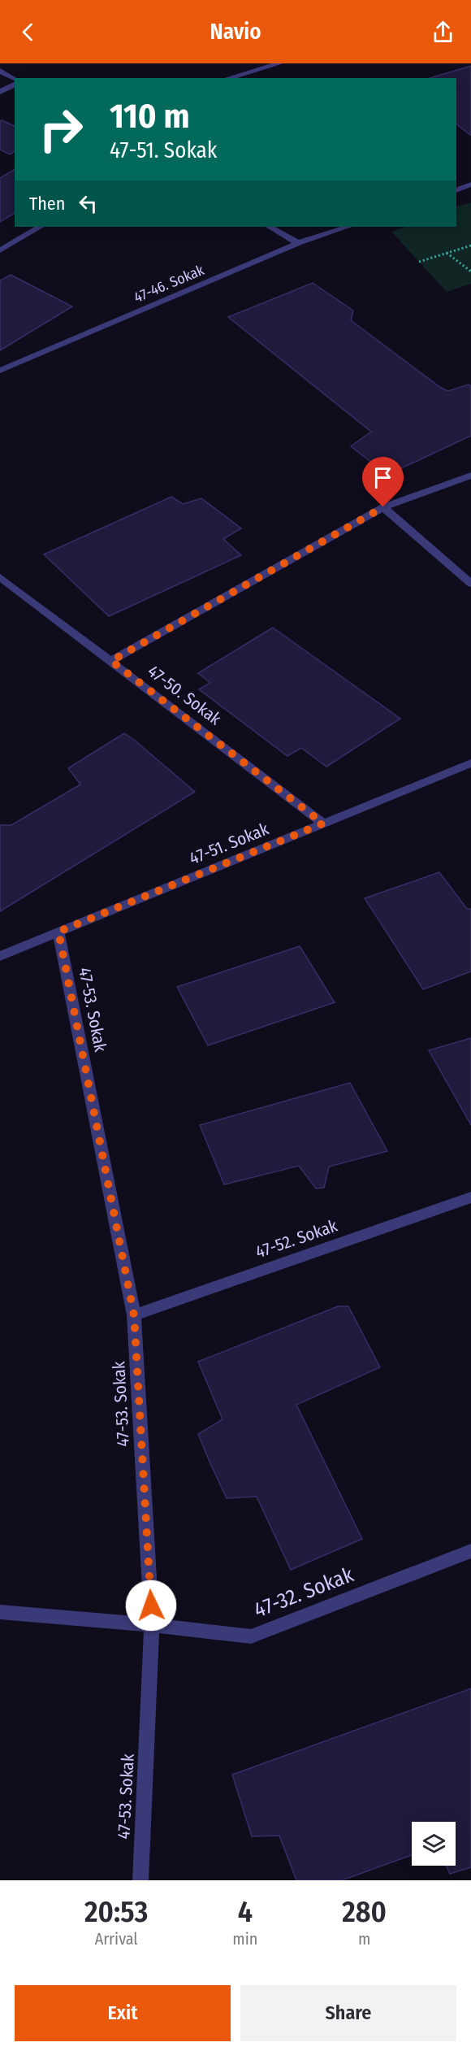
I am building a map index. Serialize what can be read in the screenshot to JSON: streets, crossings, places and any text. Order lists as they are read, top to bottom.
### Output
{
  "streets": {
    "street": [
      "47-46. Sokak",
      "47-50. Sokak",
      "47-51. Sokak",
      "47-53. Sokak",
      "47-52. Sokak",
      "47-32. Sokak"
    ]
  },
  "crossings": [
    ["47-50. Sokak", "47-51. Sokak"],
    ["47-51. Sokak", "47-53. Sokak"],
    ["47-53. Sokak", "47-52. Sokak"],
    ["47-53. Sokak", "47-32. Sokak"]
  ],
  "page": {
    "header": "Navio",
    "turn": ["110 m", "47-51. Sokak"],
    "then": "Then",
    "eta": [
      "20:53",
      "Arrival",
      "4",
      "min",
      "280",
      "m"
    ],
    "buttons": ["Exit", "Share"]
  }
}
